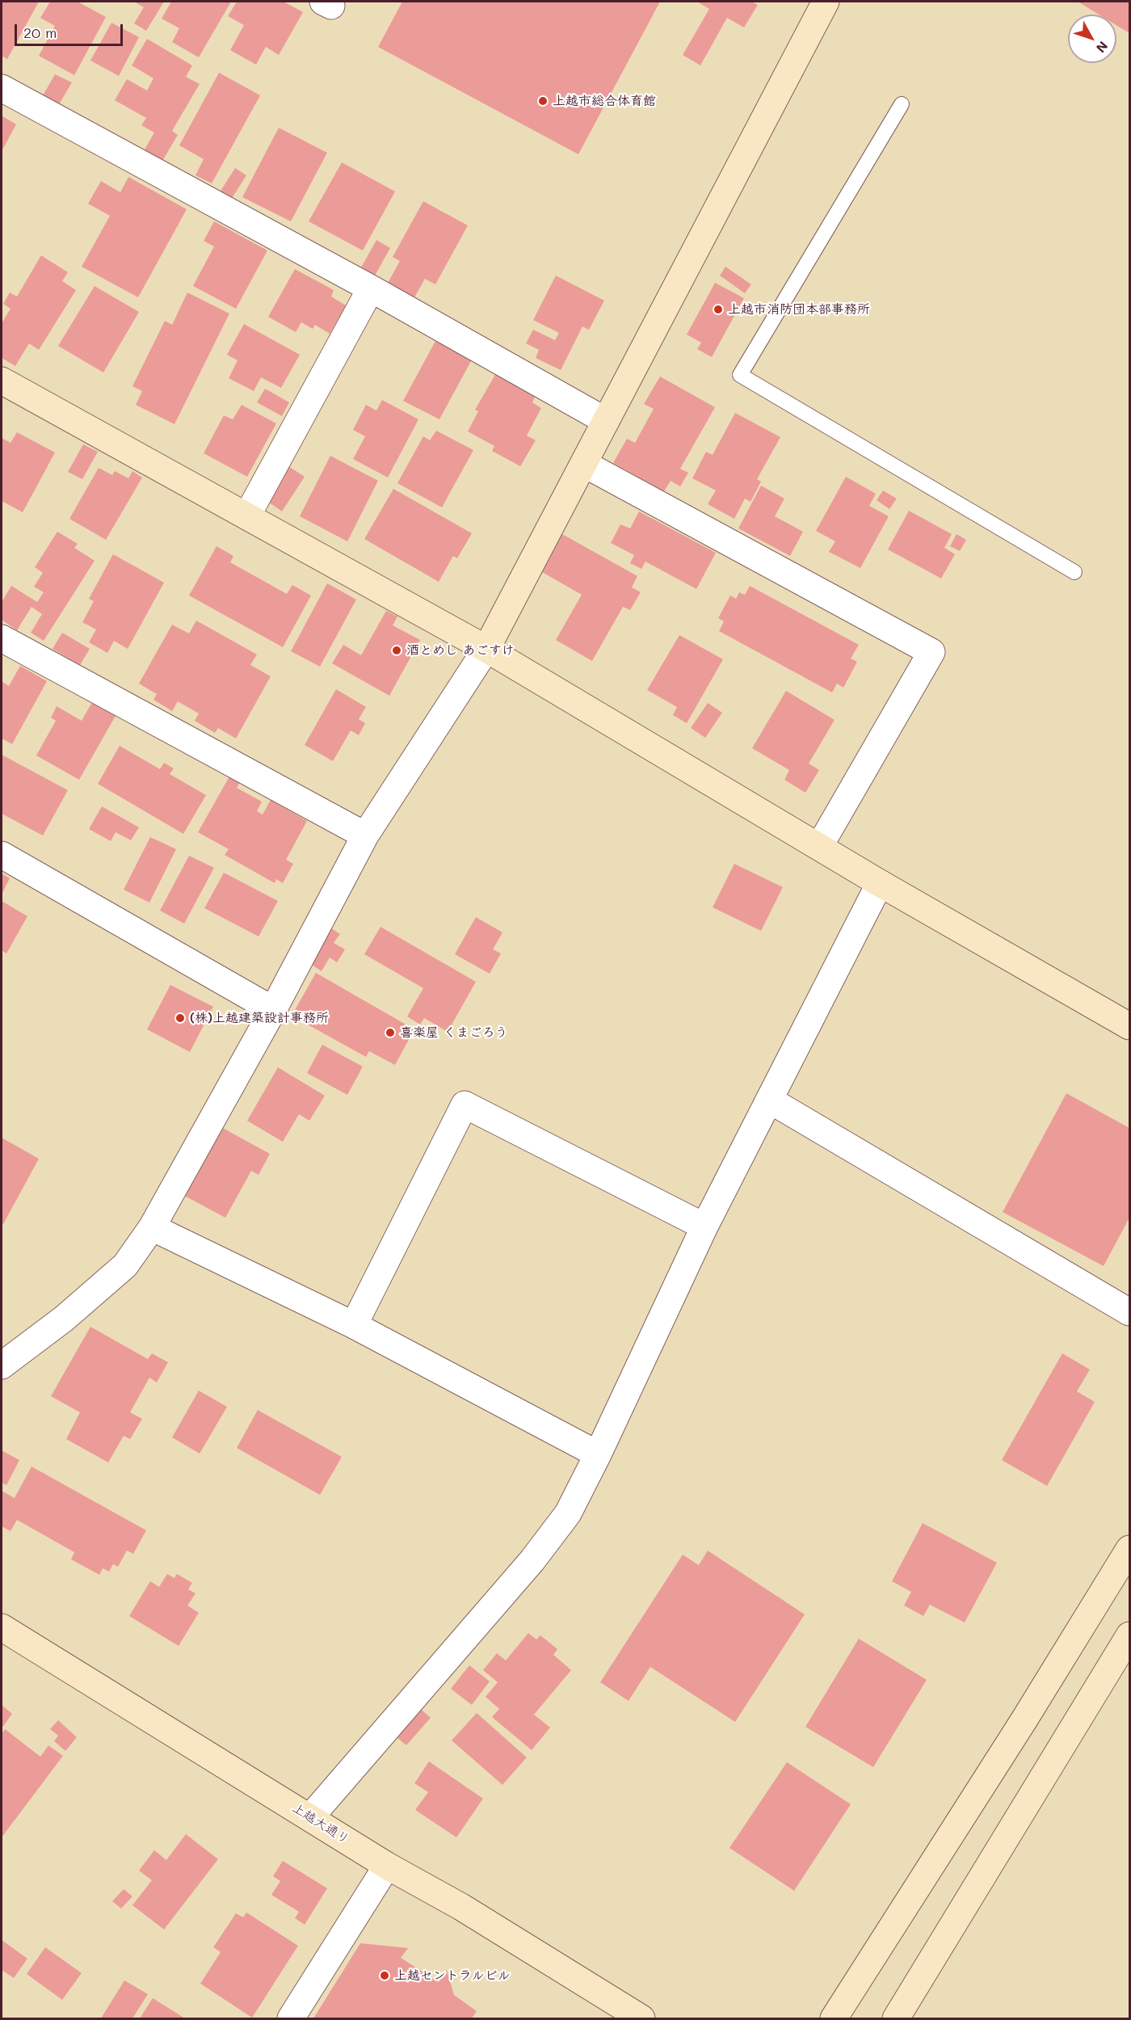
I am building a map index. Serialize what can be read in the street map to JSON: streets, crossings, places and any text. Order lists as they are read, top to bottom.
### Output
{
  "streets": {
    "street": ["上越大通り"]
  },
  "places": [
    "上越市総合体育館",
    "上越市消防団本部事務所",
    "酒とめし あごすけ",
    "(株)上越建築設計事務所",
    "喜楽屋 くまごろう",
    "上越セントラルビル"
  ],
  "scale_bar": "20 m",
  "north": "bottom right"
}
